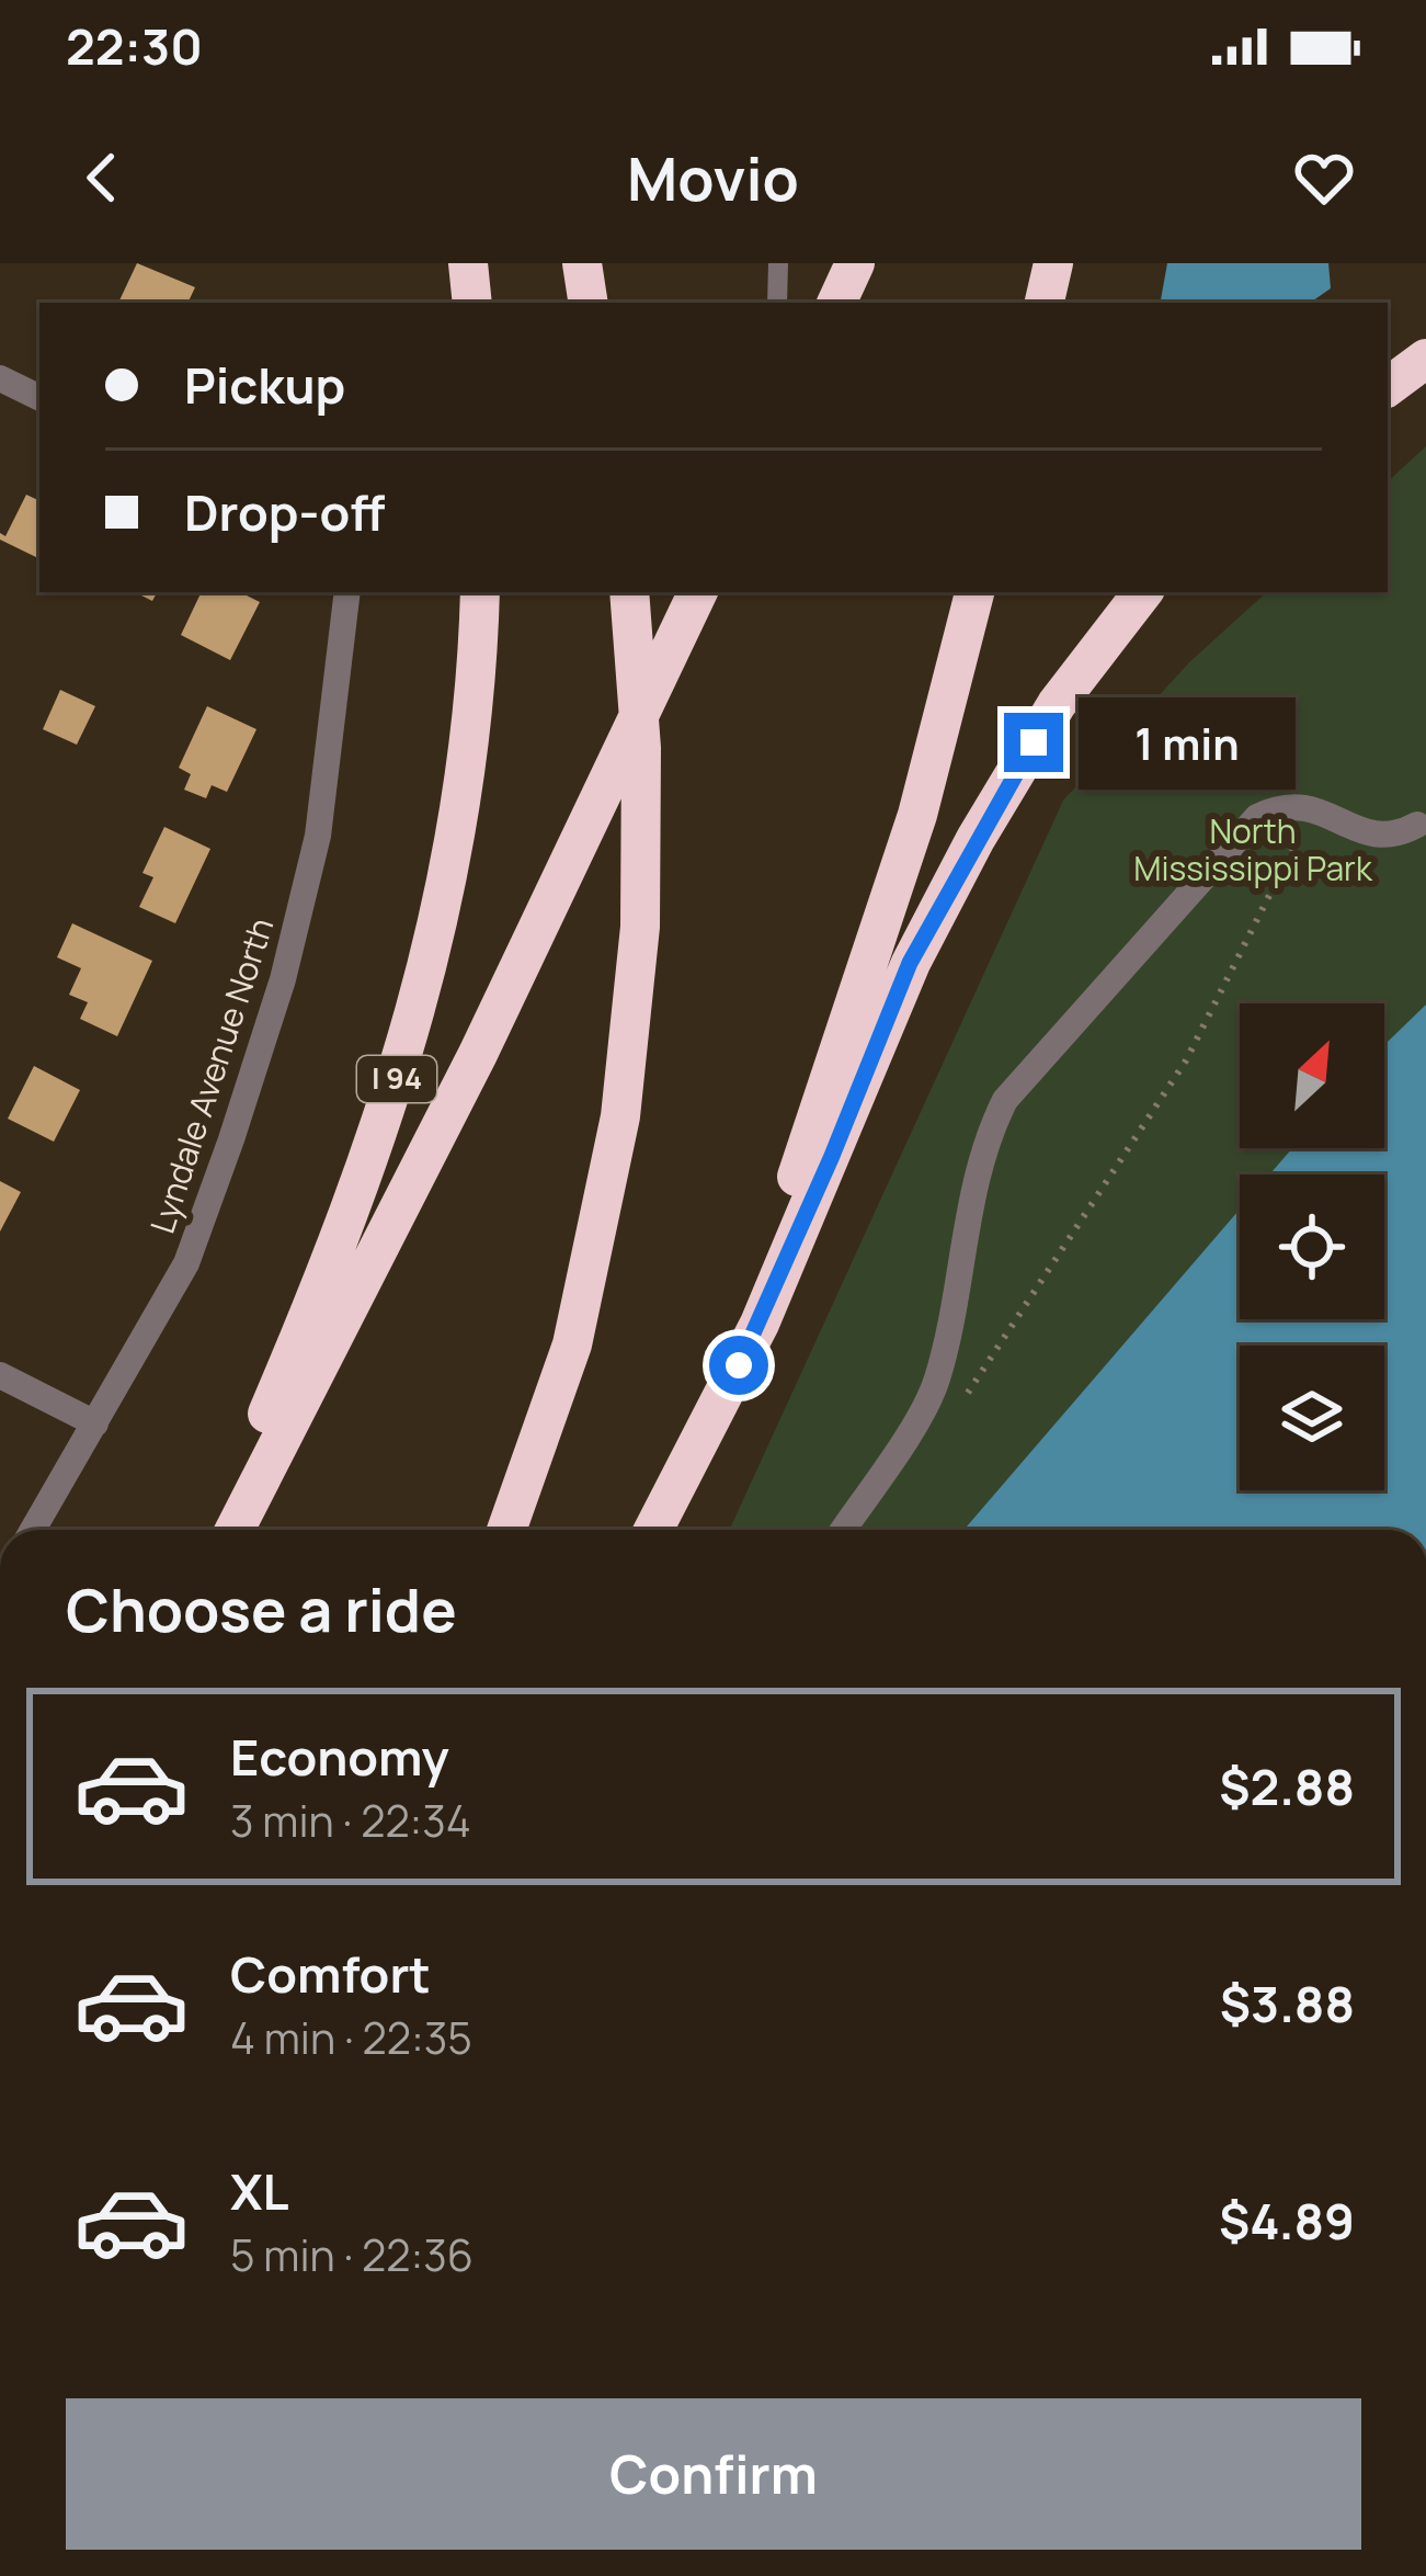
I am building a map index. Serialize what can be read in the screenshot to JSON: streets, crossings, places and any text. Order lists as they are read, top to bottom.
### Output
{
  "streets": {
    "highway": ["I 94"],
    "street": ["Lyndale Avenue North"]
  },
  "parks": ["North Mississippi Park"],
  "north": "top right",
  "page": {
    "status": "22:30",
    "header": "Movio",
    "banner": ["Pickup", "Drop-off"],
    "bubble": "1 min",
    "heading": "Choose a ride",
    "list": [
      {
        "name": "Economy",
        "note": "3 min · 22:34",
        "value": "$2.88"
      },
      {
        "name": "Comfort",
        "note": "4 min · 22:35",
        "value": "$3.88"
      },
      {
        "name": "XL",
        "note": "5 min · 22:36",
        "value": "$4.89"
      }
    ],
    "buttons": "Confirm"
  }
}
